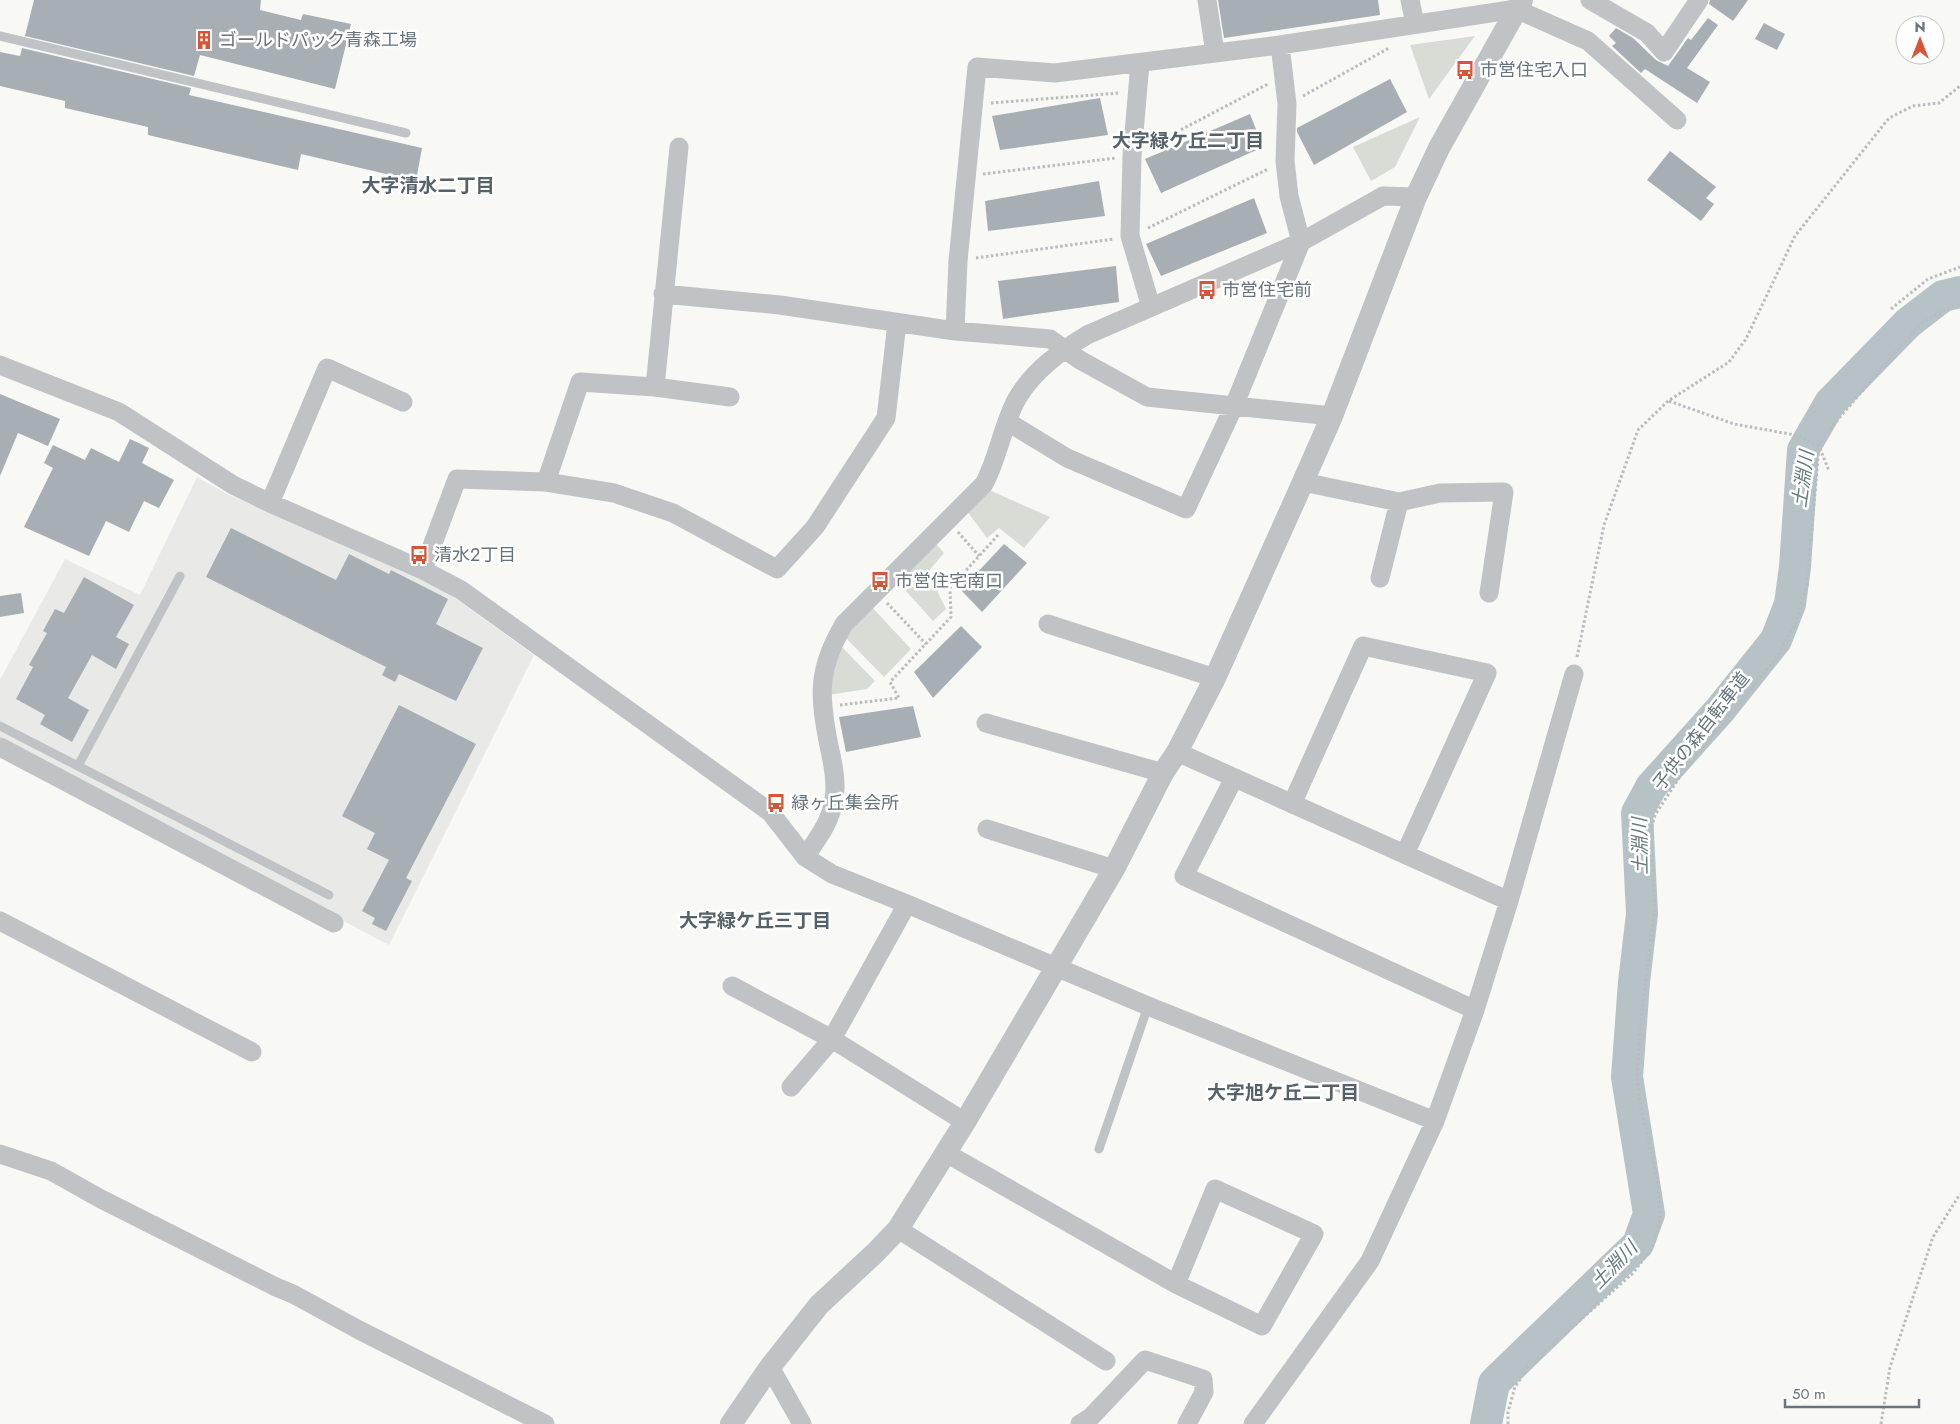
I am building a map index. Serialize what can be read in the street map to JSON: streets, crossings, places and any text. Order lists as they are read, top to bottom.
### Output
{
  "streets": {
    "path": ["子供の森自転車道"]
  },
  "districts": [
    "大字緑ケ丘二丁目",
    "大字清水二丁目",
    "大字緑ケ丘三丁目",
    "大字旭ケ丘二丁目"
  ],
  "water": ["土淵川"],
  "places": {
    "building": ["ゴールドパック青森工場"],
    "bus stop": [
      "市営住宅入口",
      "市営住宅前",
      "清水2丁目",
      "市営住宅南口",
      "緑ヶ丘集会所"
    ]
  },
  "scale_bar": "50 m",
  "north": "top"
}
